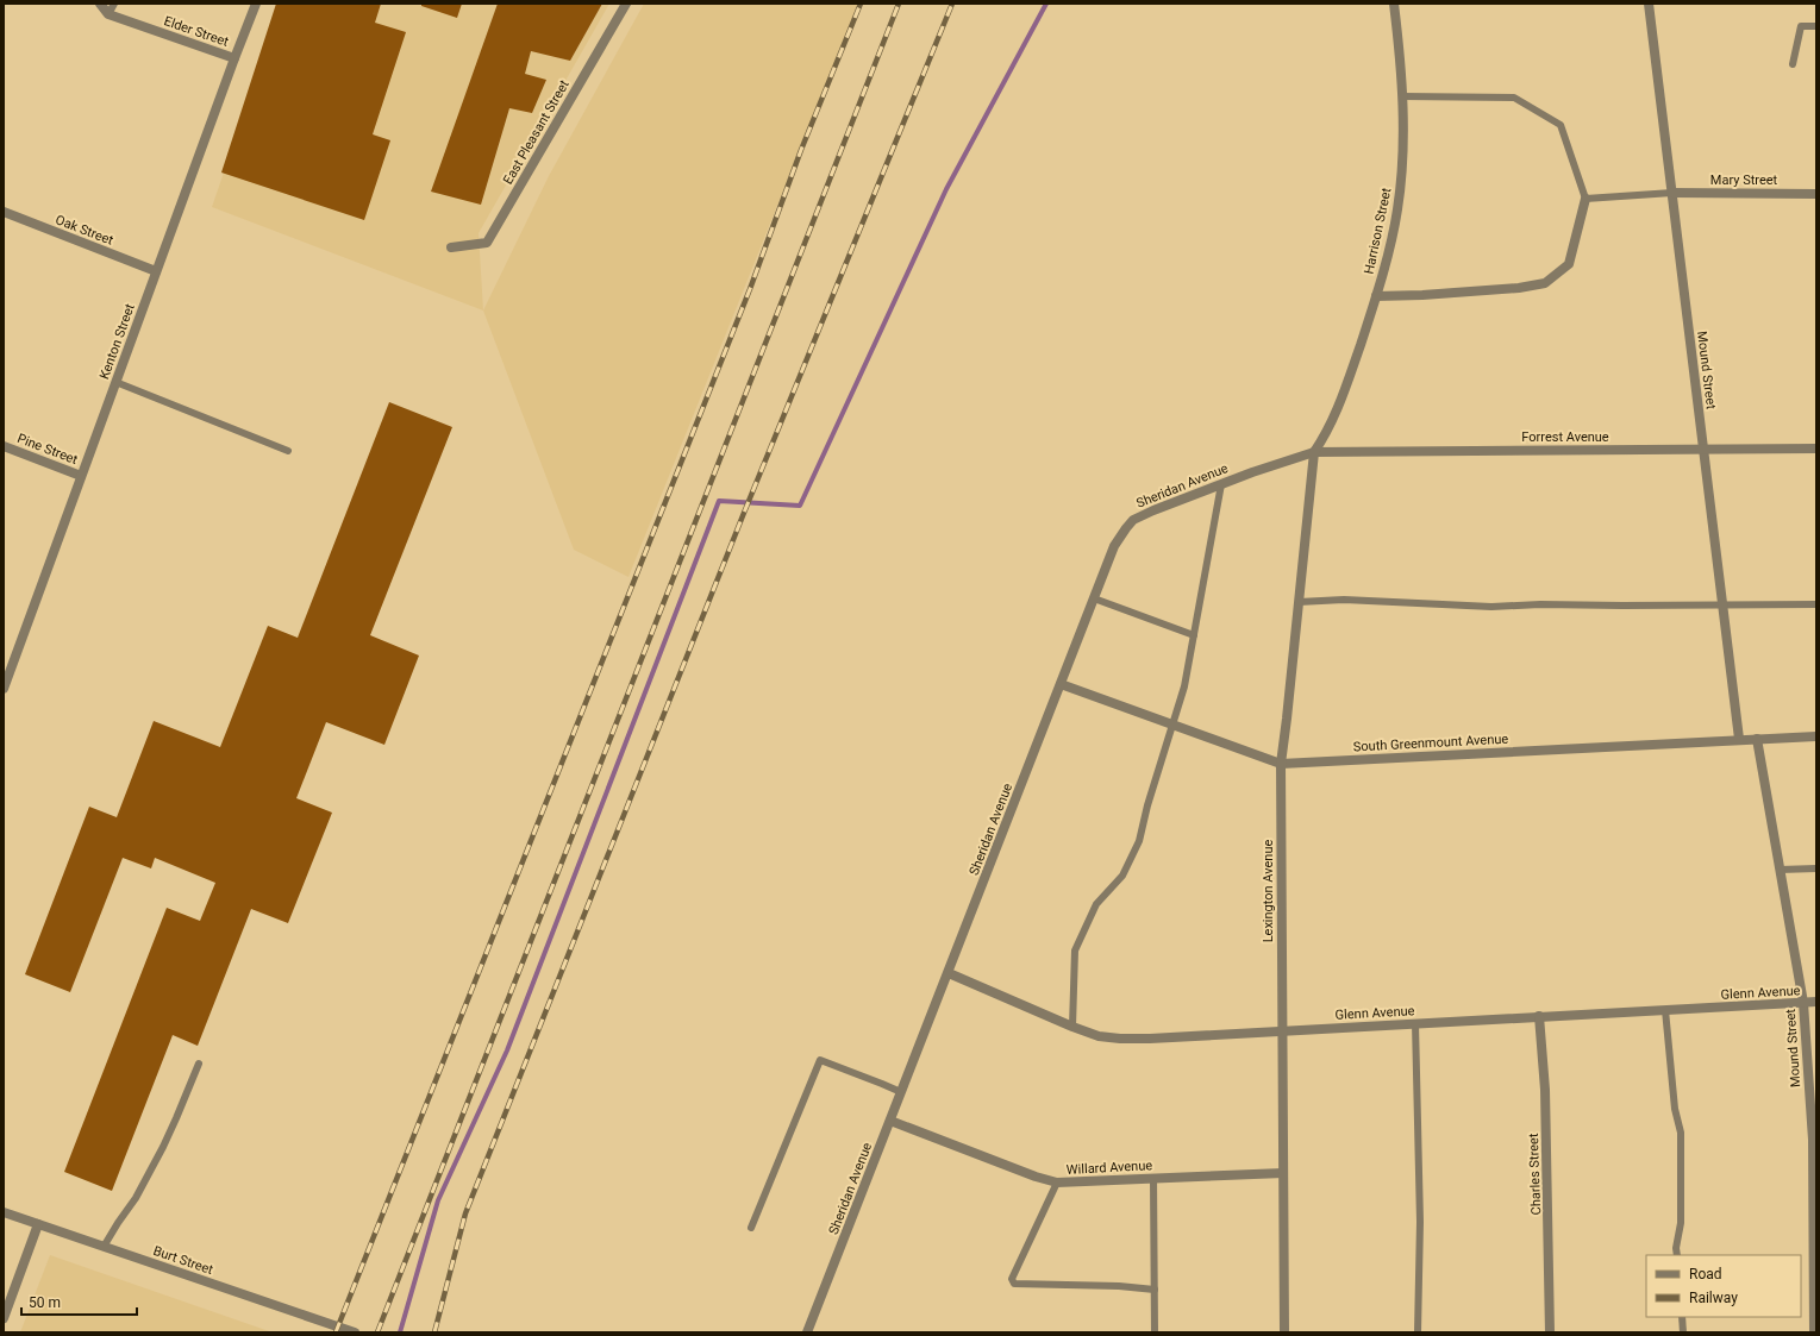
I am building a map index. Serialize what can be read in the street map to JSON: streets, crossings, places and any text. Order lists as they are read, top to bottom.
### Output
{
  "streets": {
    "street": [
      "Elder Street",
      "East Pleasant Street",
      "Mary Street",
      "Oak Street",
      "Harrison Street",
      "Kenton Street",
      "Mound Street",
      "Forrest Avenue",
      "Pine Street",
      "Sheridan Avenue",
      "South Greenmount Avenue",
      "Lexington Avenue",
      "Glenn Avenue",
      "Willard Avenue",
      "Charles Street",
      "Burt Street"
    ]
  },
  "crossings": [
    ["Elder Street", "Kenton Street"],
    ["Mary Street", "Mound Street"],
    ["Oak Street", "Kenton Street"],
    ["Harrison Street", "Forrest Avenue"],
    ["Harrison Street", "Sheridan Avenue"],
    ["Harrison Street", "Lexington Avenue"],
    ["Kenton Street", "Pine Street"],
    ["Mound Street", "Forrest Avenue"],
    ["Mound Street", "South Greenmount Avenue"],
    ["Mound Street", "Glenn Avenue"],
    ["Forrest Avenue", "Sheridan Avenue"],
    ["Forrest Avenue", "Lexington Avenue"],
    ["Sheridan Avenue", "South Greenmount Avenue"],
    ["Sheridan Avenue", "Lexington Avenue"],
    ["Sheridan Avenue", "Glenn Avenue"],
    ["Sheridan Avenue", "Willard Avenue"],
    ["South Greenmount Avenue", "Lexington Avenue"],
    ["Lexington Avenue", "Glenn Avenue"],
    ["Lexington Avenue", "Willard Avenue"],
    ["Glenn Avenue", "Charles Street"]
  ],
  "legend": ["Road", "Railway"],
  "scale_bar": "50 m"
}
